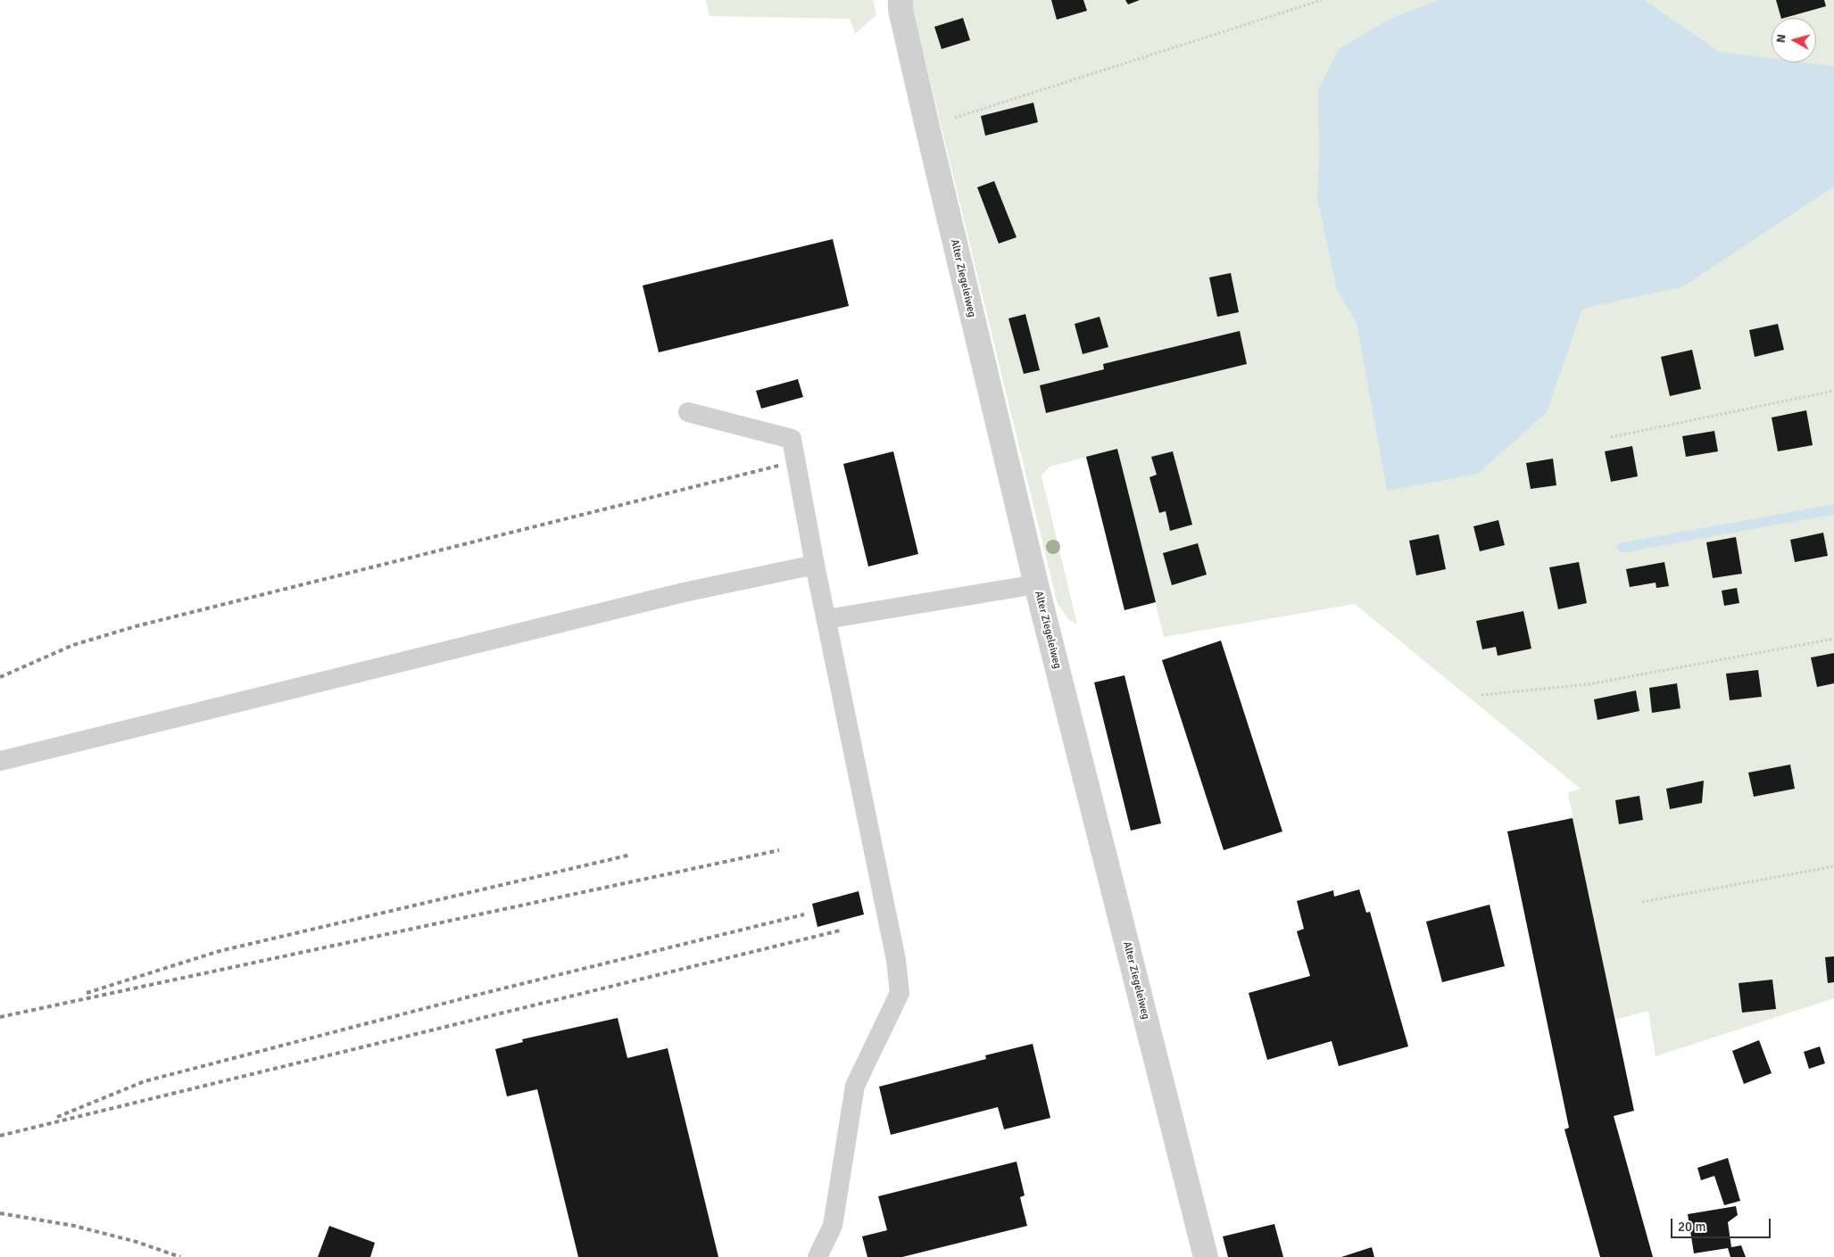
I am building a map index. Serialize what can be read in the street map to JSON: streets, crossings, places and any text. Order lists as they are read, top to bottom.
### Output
{
  "streets": {
    "street": ["Alter Ziegeleiweg"]
  },
  "scale_bar": "20 m",
  "north": "left"
}
